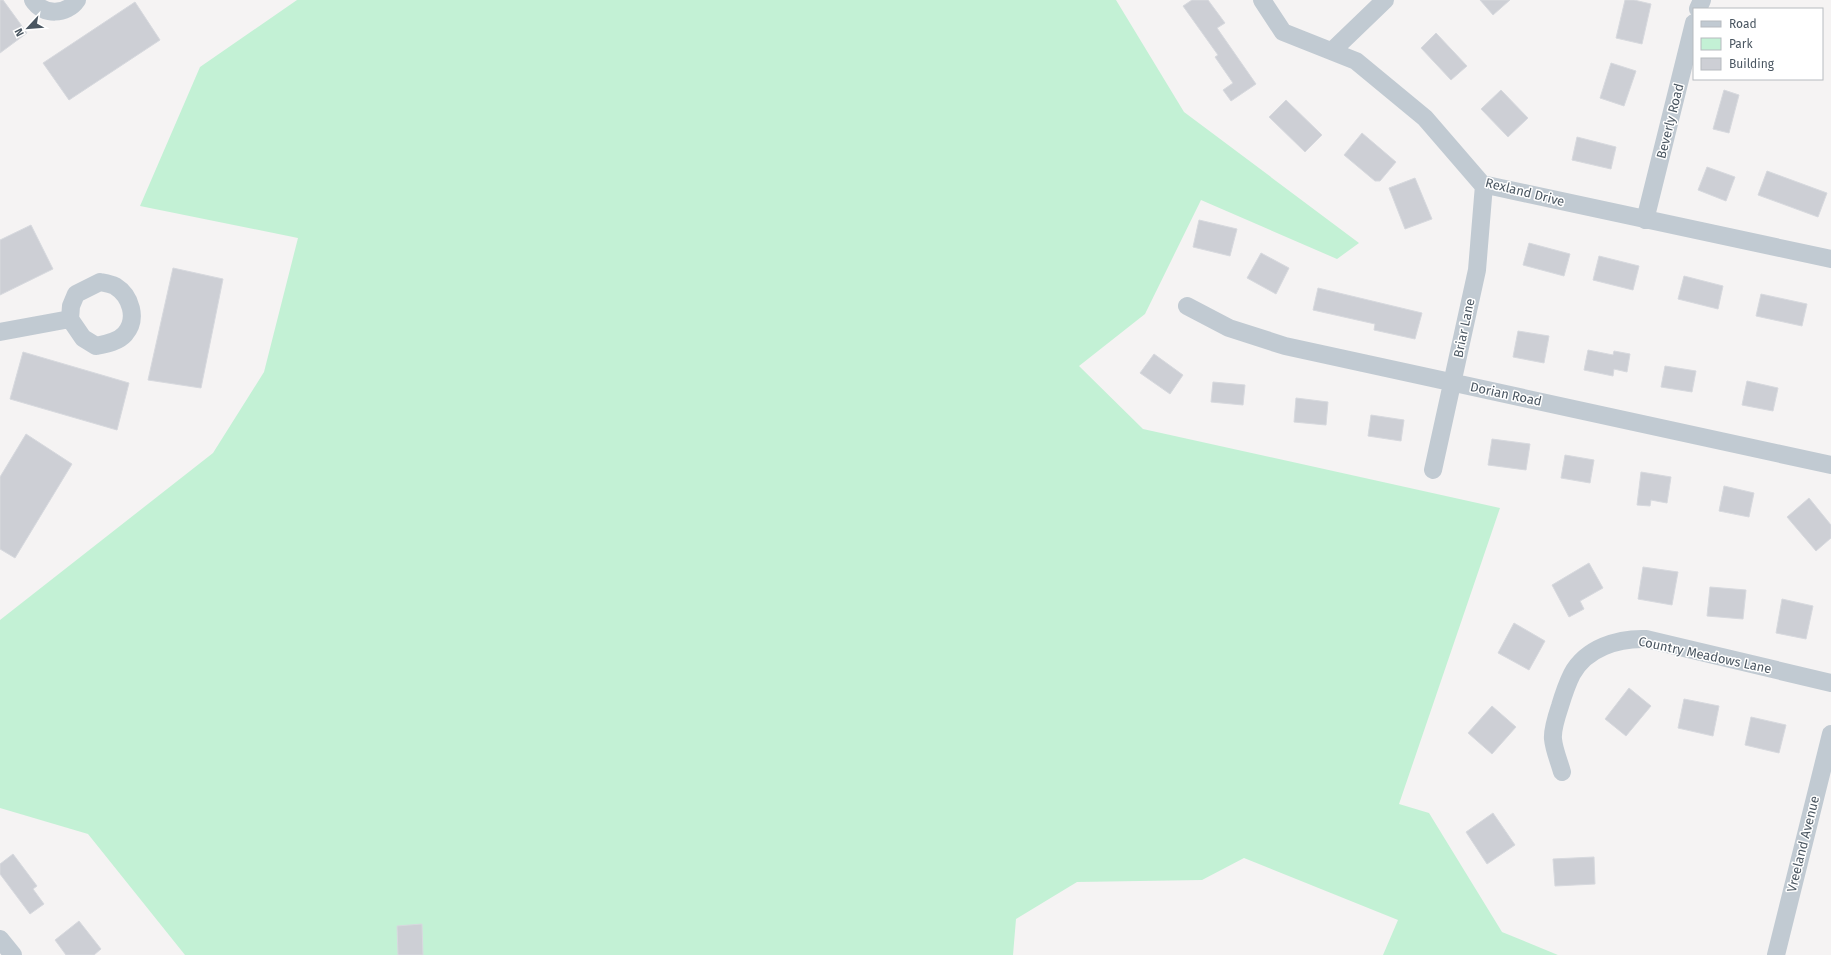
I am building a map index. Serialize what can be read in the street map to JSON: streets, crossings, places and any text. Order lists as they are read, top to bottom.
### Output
{
  "streets": {
    "street": [
      "Beverly Road",
      "Rexland Drive",
      "Briar Lane",
      "Dorian Road",
      "Country Meadows Lane",
      "Vreeland Avenue"
    ]
  },
  "crossings": [
    ["Beverly Road", "Rexland Drive"],
    ["Rexland Drive", "Briar Lane"],
    ["Briar Lane", "Dorian Road"]
  ],
  "legend": ["Road", "Park", "Building"],
  "north": "bottom left"
}
